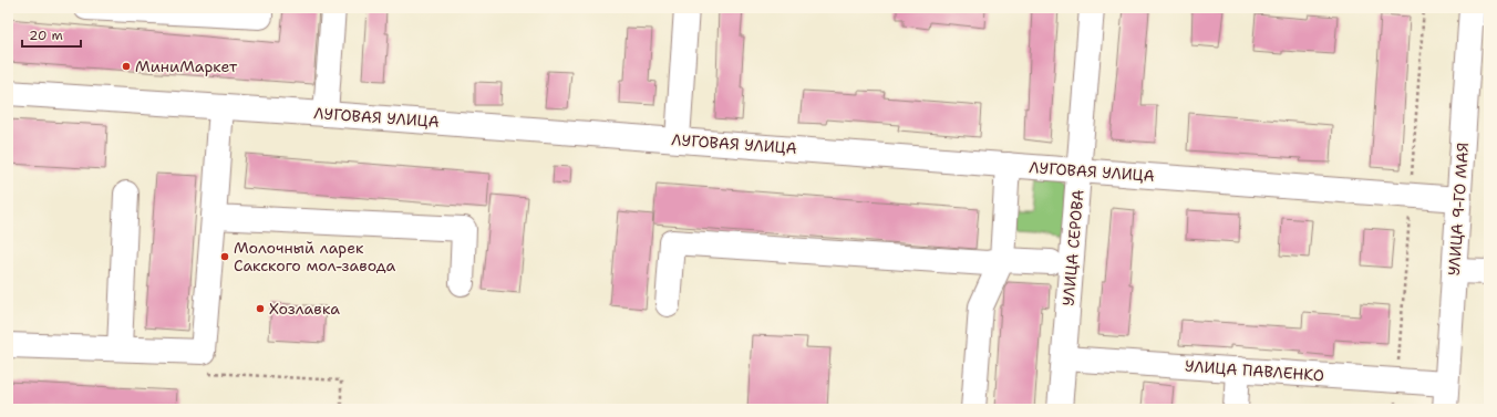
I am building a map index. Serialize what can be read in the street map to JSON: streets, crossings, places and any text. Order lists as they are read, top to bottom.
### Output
{
  "streets": {
    "street": [
      "ЛУГОВАЯ УЛИЦА",
      "УЛИЦА 9-ГО МАЯ",
      "УЛИЦА СЕРОВА",
      "УЛИЦА ПАВЛЕНКО"
    ]
  },
  "crossings": [
    ["ЛУГОВАЯ УЛИЦА", "УЛИЦА 9-ГО МАЯ"],
    ["ЛУГОВАЯ УЛИЦА", "УЛИЦА СЕРОВА"],
    ["УЛИЦА 9-ГО МАЯ", "УЛИЦА ПАВЛЕНКО"],
    ["УЛИЦА СЕРОВА", "УЛИЦА ПАВЛЕНКО"]
  ],
  "places": ["МиниМаркет", "Молочный ларек Сакского мол-завода", "Хозлавка"],
  "scale_bar": "20 m"
}
